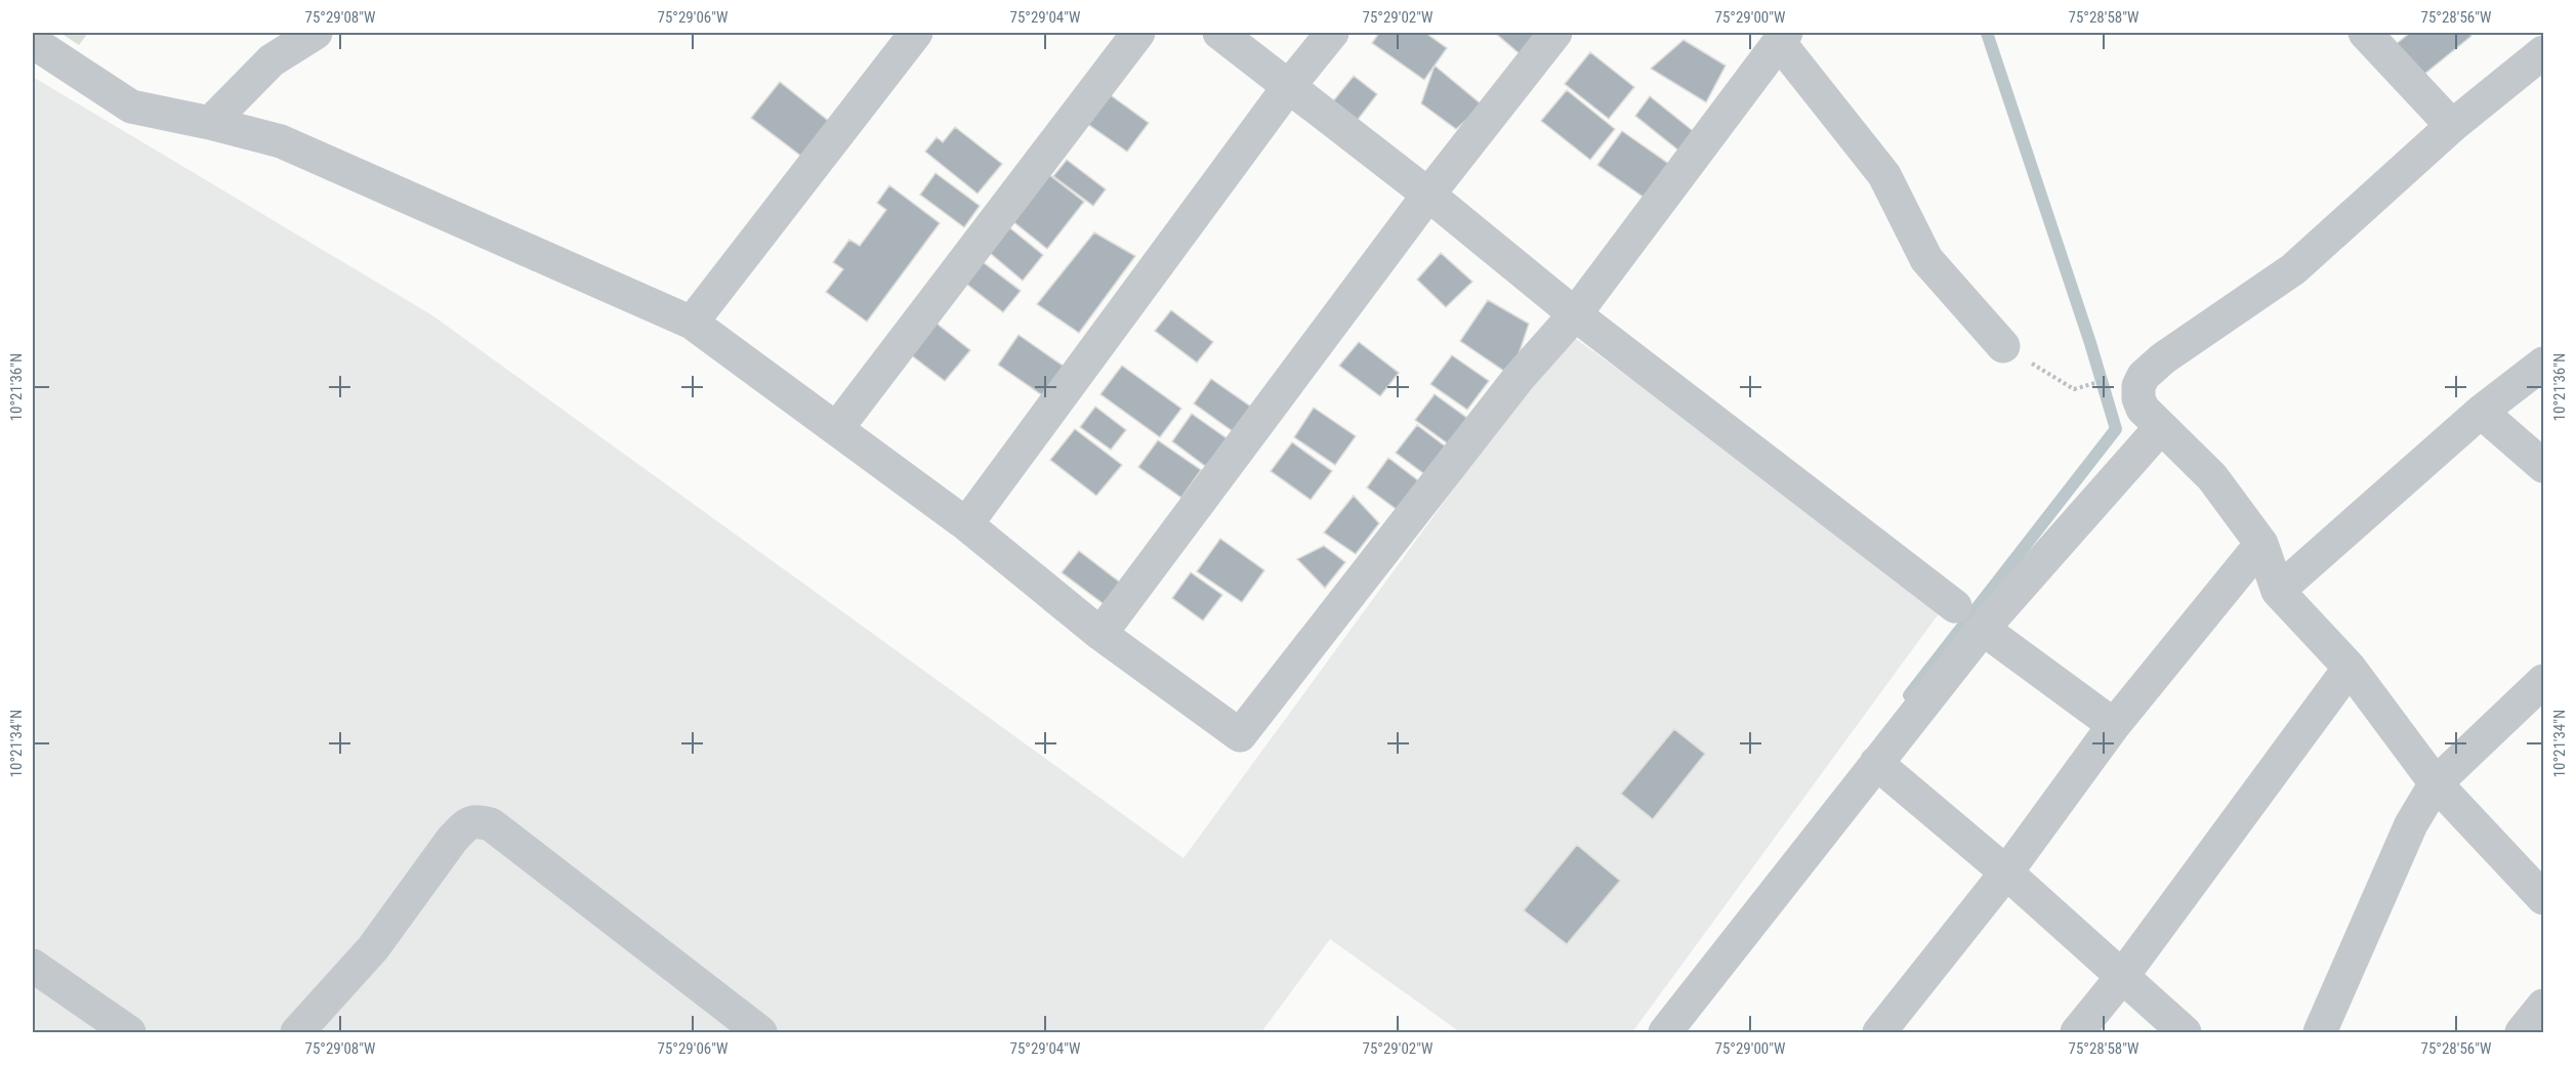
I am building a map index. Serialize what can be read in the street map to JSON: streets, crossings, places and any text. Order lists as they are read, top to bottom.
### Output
{
  "coordinates": [
    "75°29'08\"W",
    "75°29'06\"W",
    "75°29'04\"W",
    "75°29'02\"W",
    "75°29'00\"W",
    "75°28'58\"W",
    "75°28'56\"W",
    "10°21'36\"N",
    "10°21'34\"N"
  ]
}
